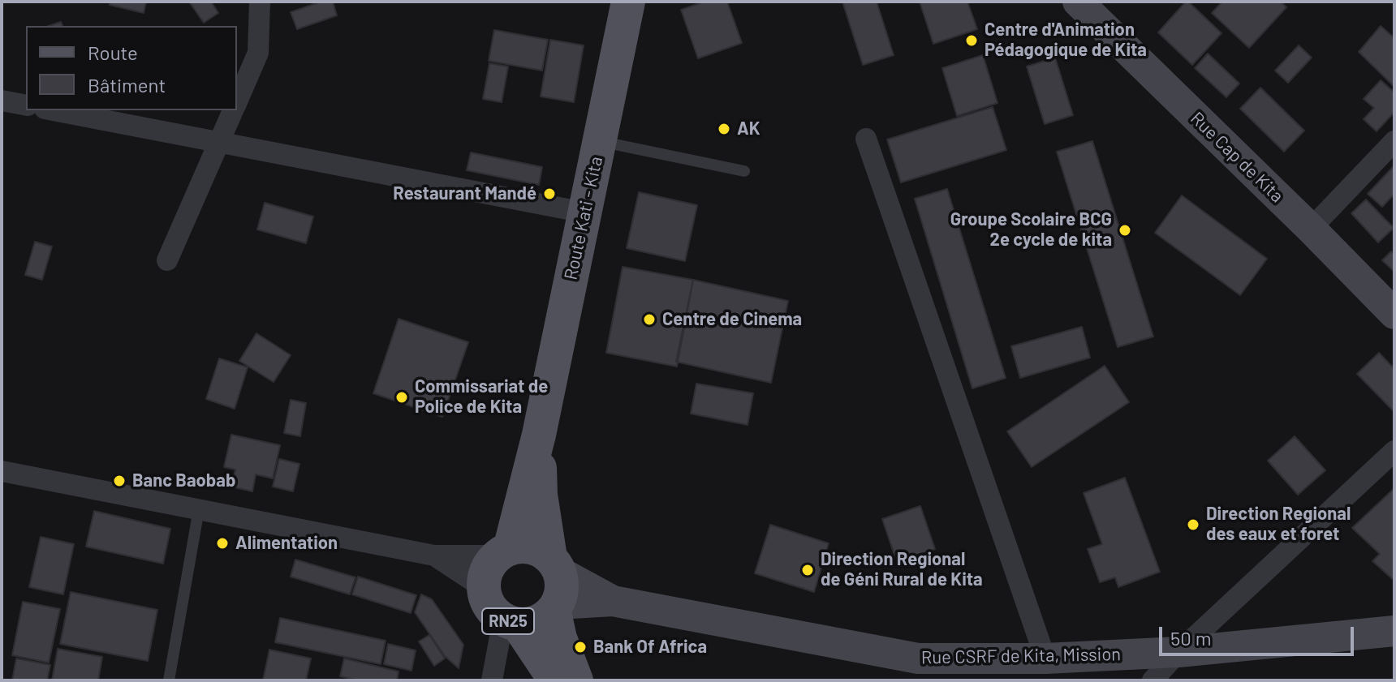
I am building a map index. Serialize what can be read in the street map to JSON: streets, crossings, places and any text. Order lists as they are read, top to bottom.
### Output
{
  "streets": {
    "main road": [
      "Rue Cap de Kita",
      "Route Kati - Kita",
      "RN25",
      "Rue CSRF de Kita, Mission"
    ]
  },
  "crossings": [
    ["Route Kati - Kita", "RN25"],
    ["Route Kati - Kita", "Rue CSRF de Kita, Mission"],
    ["RN25", "Rue CSRF de Kita, Mission"]
  ],
  "places": [
    "Centre d'Animation Pédagogique de Kita",
    "AK",
    "Restaurant Mandé",
    "Groupe Scolaire BCG 2e cycle de kita",
    "Centre de Cinema",
    "Commissariat de Police de Kita",
    "Banc Baobab",
    "Direction Regional des eaux et foret",
    "Alimentation",
    "Direction Regional de Géni Rural de Kita",
    "Bank Of Africa"
  ],
  "legend": ["Route", "Bâtiment"],
  "scale_bar": "50 m"
}
